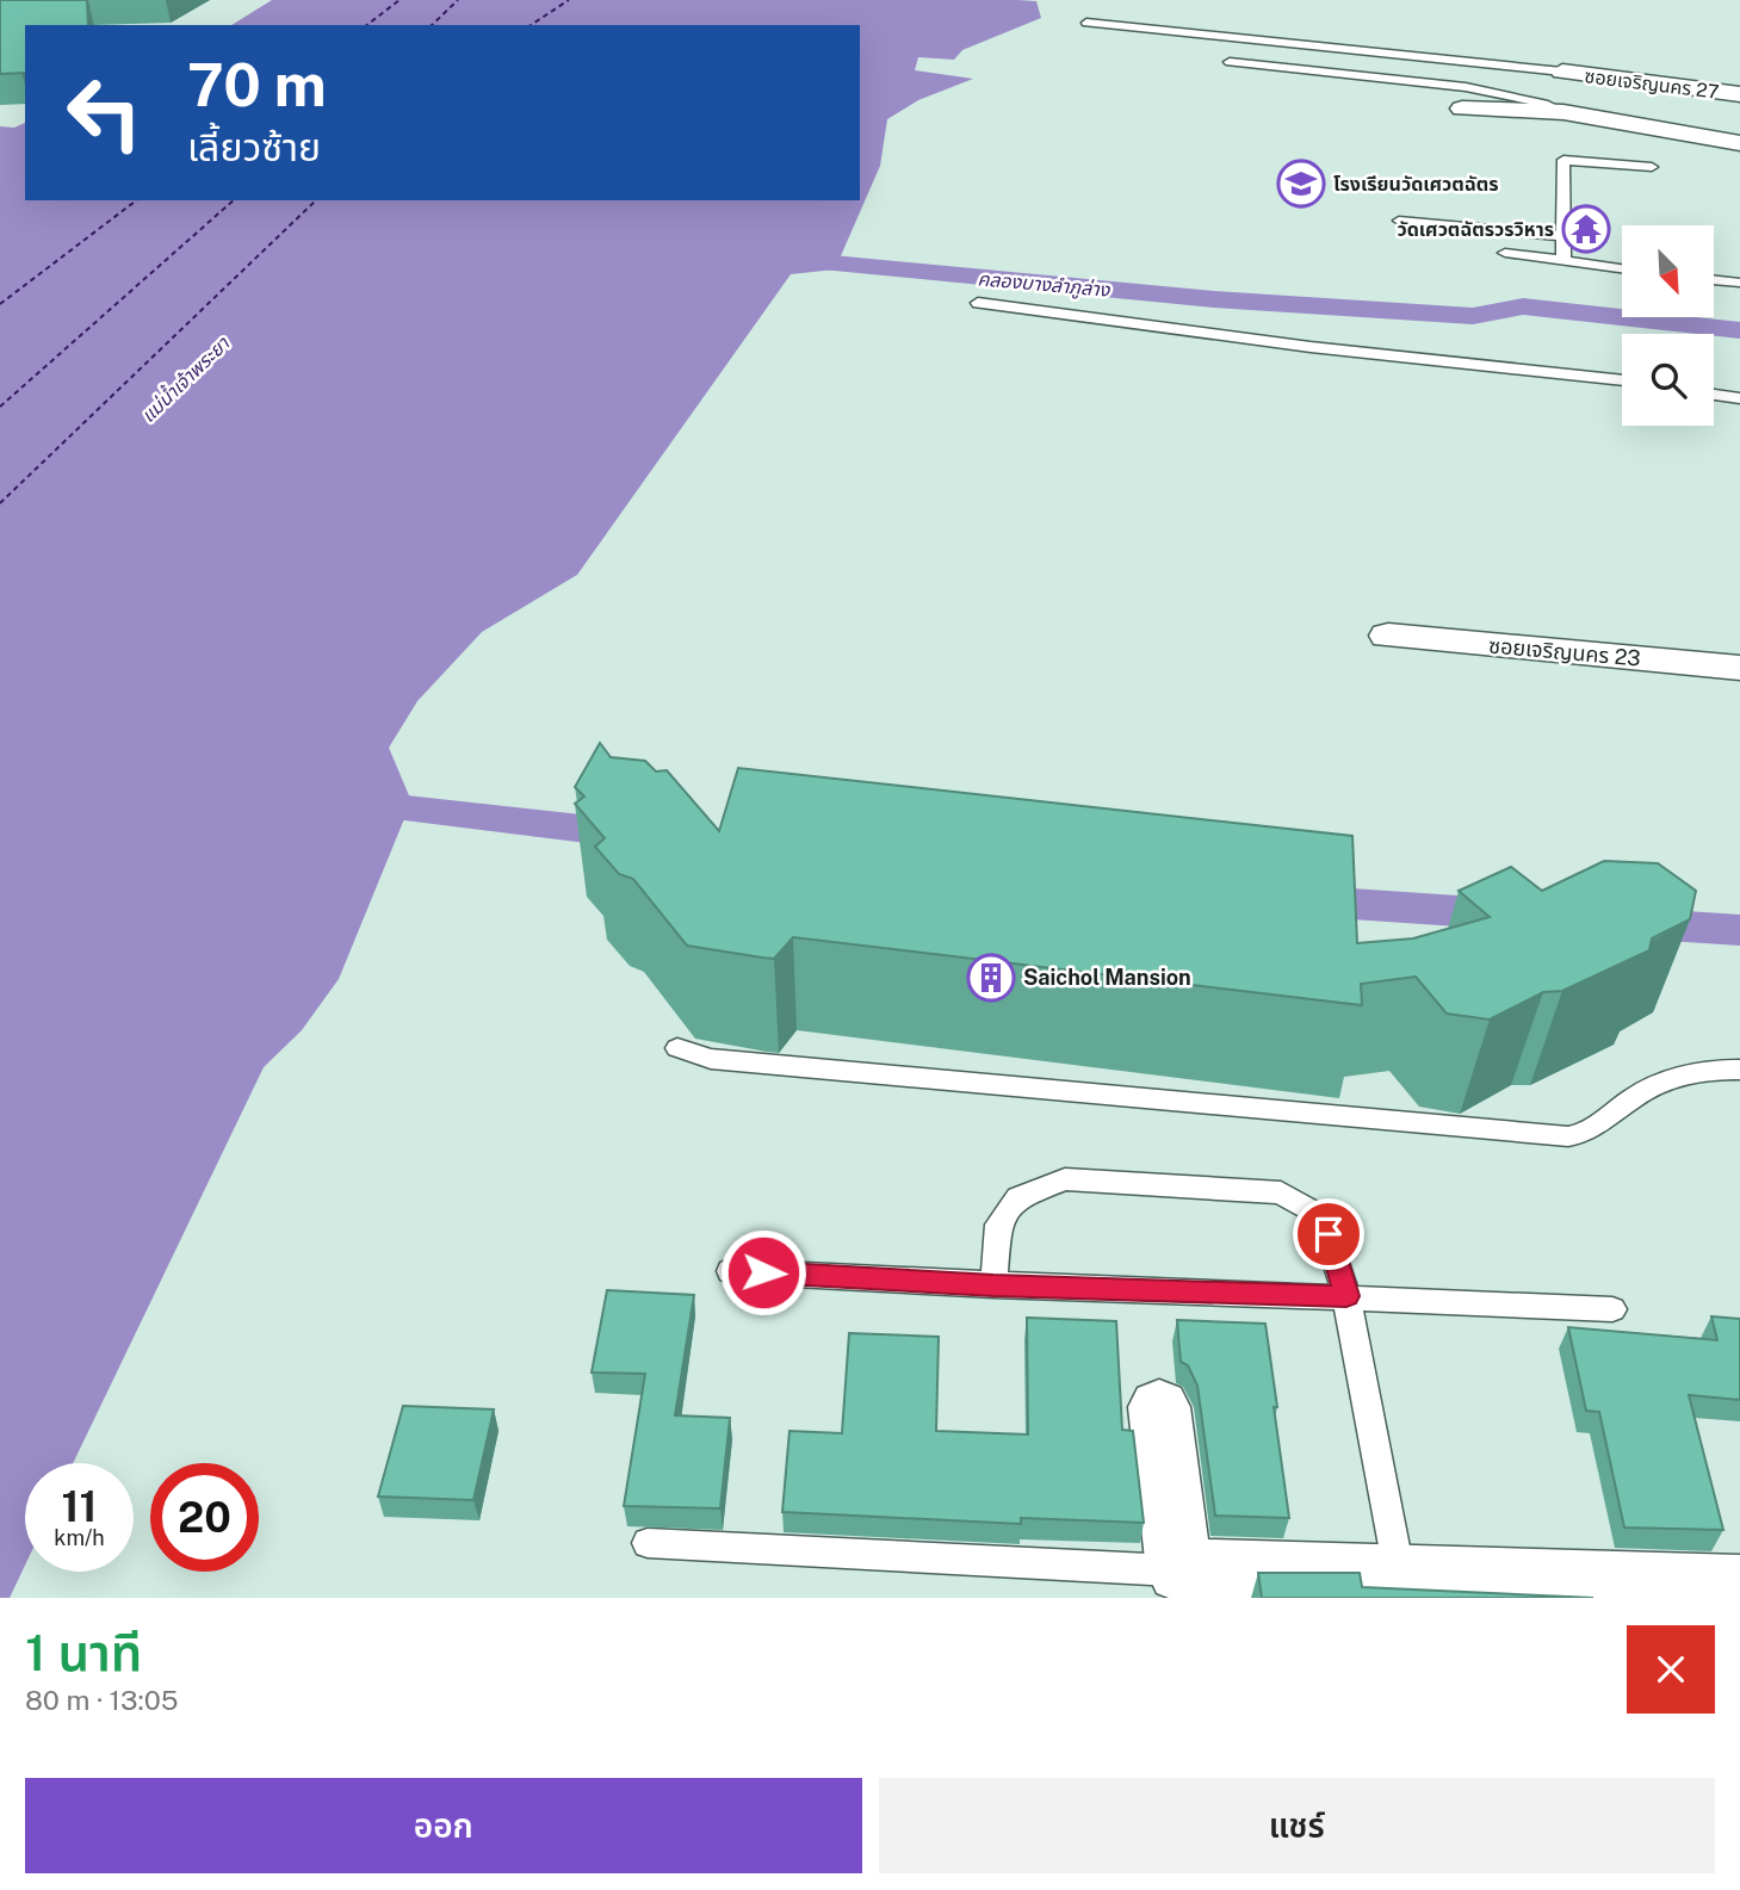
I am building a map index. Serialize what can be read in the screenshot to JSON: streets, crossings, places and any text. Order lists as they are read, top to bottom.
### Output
{
  "streets": {
    "street": ["ซอยเจริญนคร 27", "ซอยเจริญนคร 23"]
  },
  "water": ["คลองบางลำภูล่าง", "แม่น้ำเจ้าพระยา"],
  "places": {
    "school or university": ["โรงเรียนวัดเศวตฉัตร"],
    "temple": ["วัดเศวตฉัตรวรวิหาร"],
    "building": ["Saichol Mansion"]
  },
  "north": "bottom right",
  "page": {
    "turn": ["70 m", "เลี้ยวซ้าย"],
    "speed": "11 km/h",
    "limit": "20",
    "heading": ["1 นาที", "80 m · 13:05"],
    "buttons": ["ออก", "แชร์"]
  }
}
